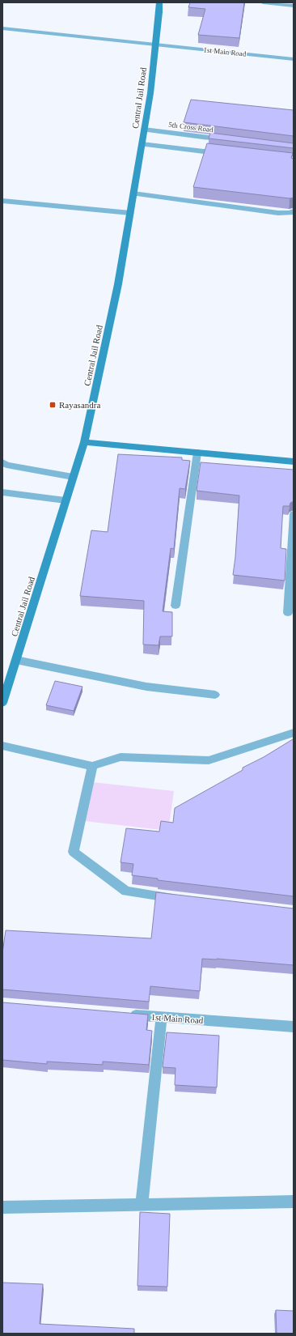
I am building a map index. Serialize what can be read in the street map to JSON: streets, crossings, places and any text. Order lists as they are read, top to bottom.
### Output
{
  "streets": {
    "main road": ["Central Jail Road"],
    "street": ["1st Main Road", "5th Cross Road"]
  },
  "crossings": [
    ["1st Main Road", "Central Jail Road"],
    ["Central Jail Road", "5th Cross Road"]
  ],
  "places": {
    "transit": ["Rayasandra"]
  }
}
